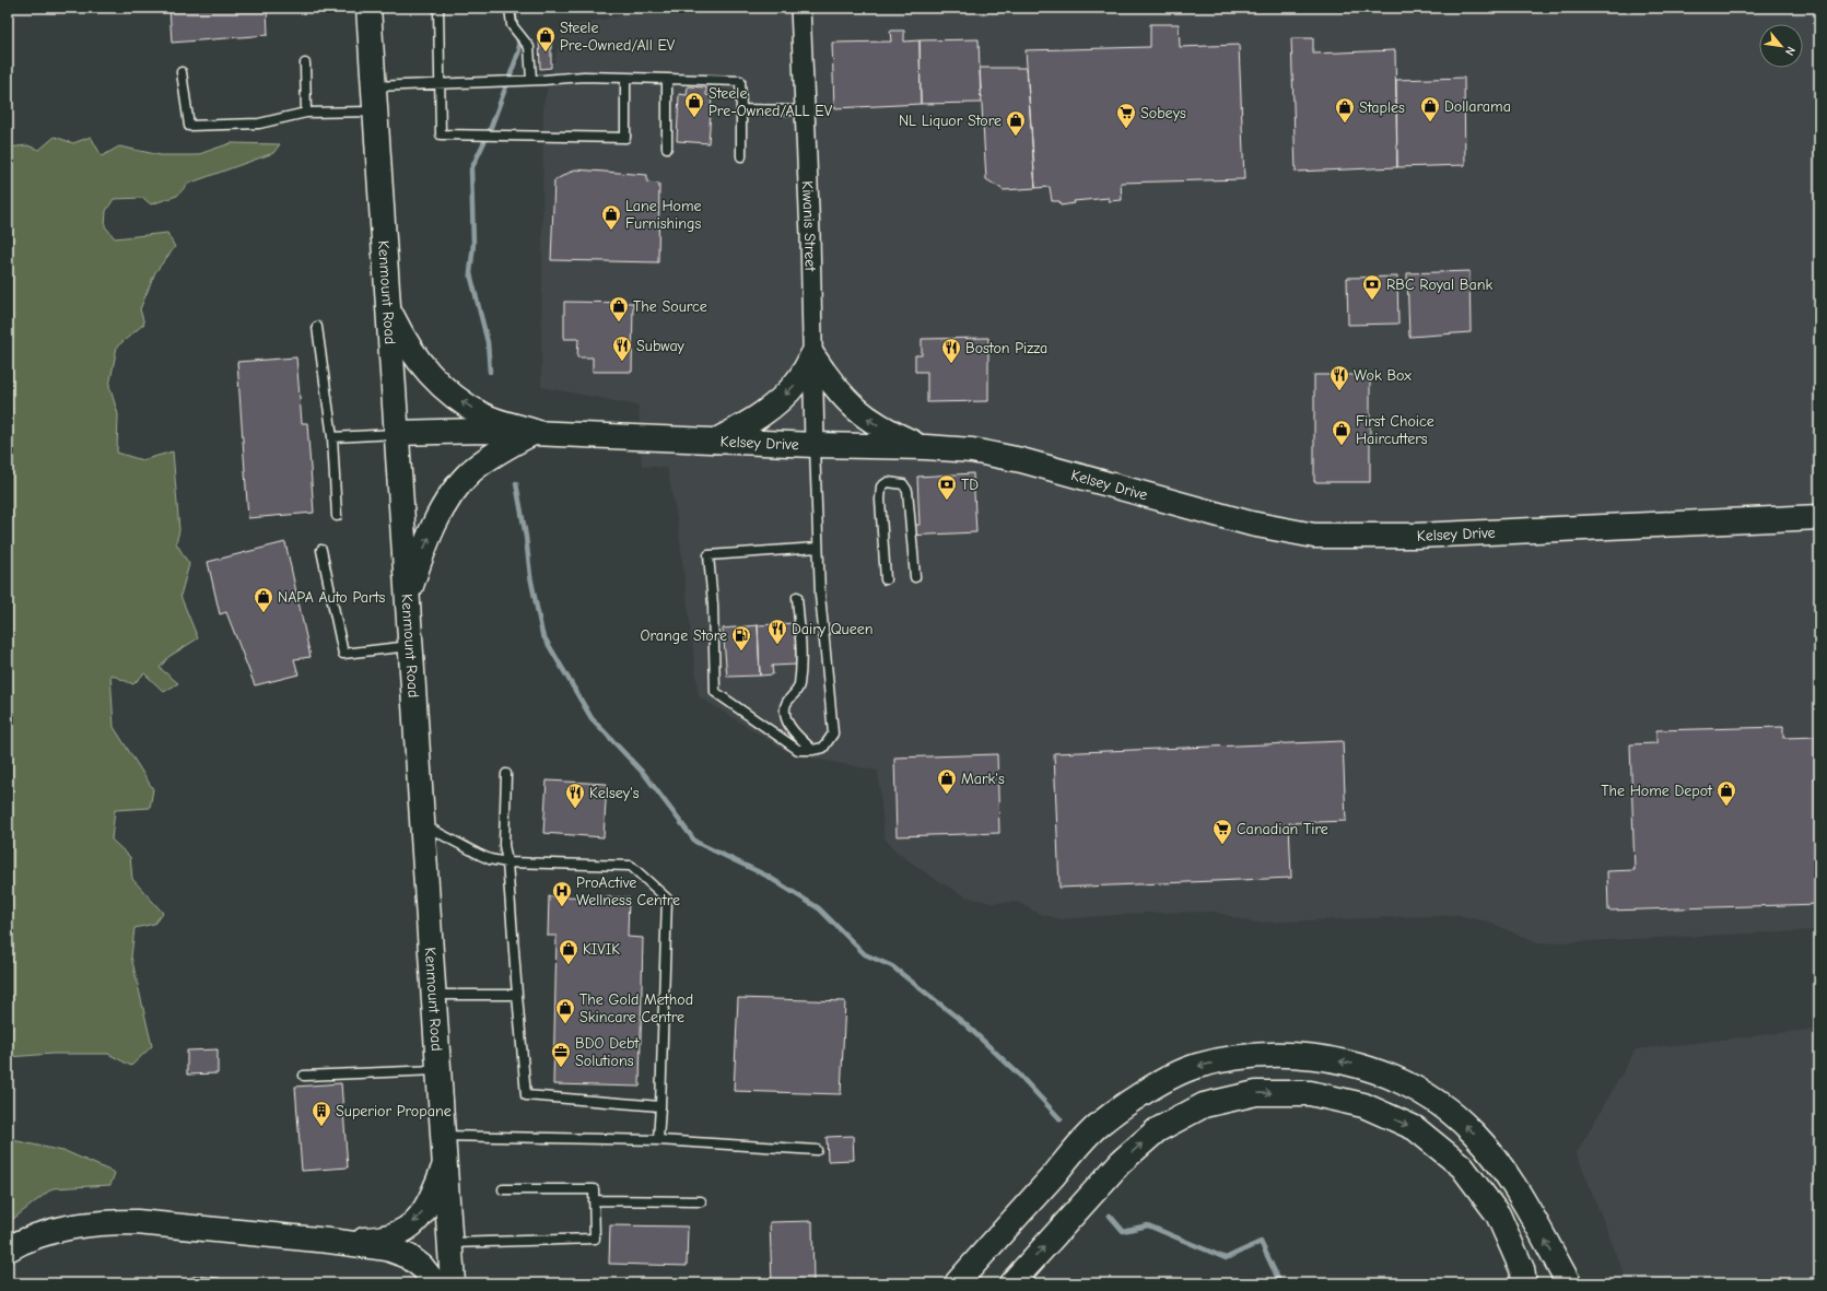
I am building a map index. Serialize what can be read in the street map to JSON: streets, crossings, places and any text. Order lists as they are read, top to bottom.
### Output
{
  "streets": {
    "main road": ["Kenmount Road", "Kelsey Drive"],
    "street": ["Kiwanis Street"]
  },
  "crossings": [
    ["Kiwanis Street", "Kelsey Drive"],
    ["Kenmount Road", "Kelsey Drive"]
  ],
  "places": {
    "shop": [
      "Steele Pre-Owned/All EV",
      "Steele Pre-Owned/ALL EV",
      "Dollarama",
      "Staples",
      "NL Liquor Store",
      "Lane Home Furnishings",
      "The Source",
      "First Choice Haircutters",
      "NAPA Auto Parts",
      "Mark's",
      "The Home Depot",
      "KIVIK",
      "The Gold Method Skincare Centre"
    ],
    "supermarket": ["Sobeys", "Canadian Tire"],
    "bank": ["RBC Royal Bank", "TD"],
    "restaurant": [
      "Subway",
      "Boston Pizza",
      "Wok Box",
      "Dairy Queen",
      "Kelsey's"
    ],
    "fuel station": ["Orange Store"],
    "hospital": ["ProActive Wellness Centre"],
    "office": ["BDO Debt Solutions"],
    "building": ["Superior Propane"]
  },
  "north": "bottom right"
}
